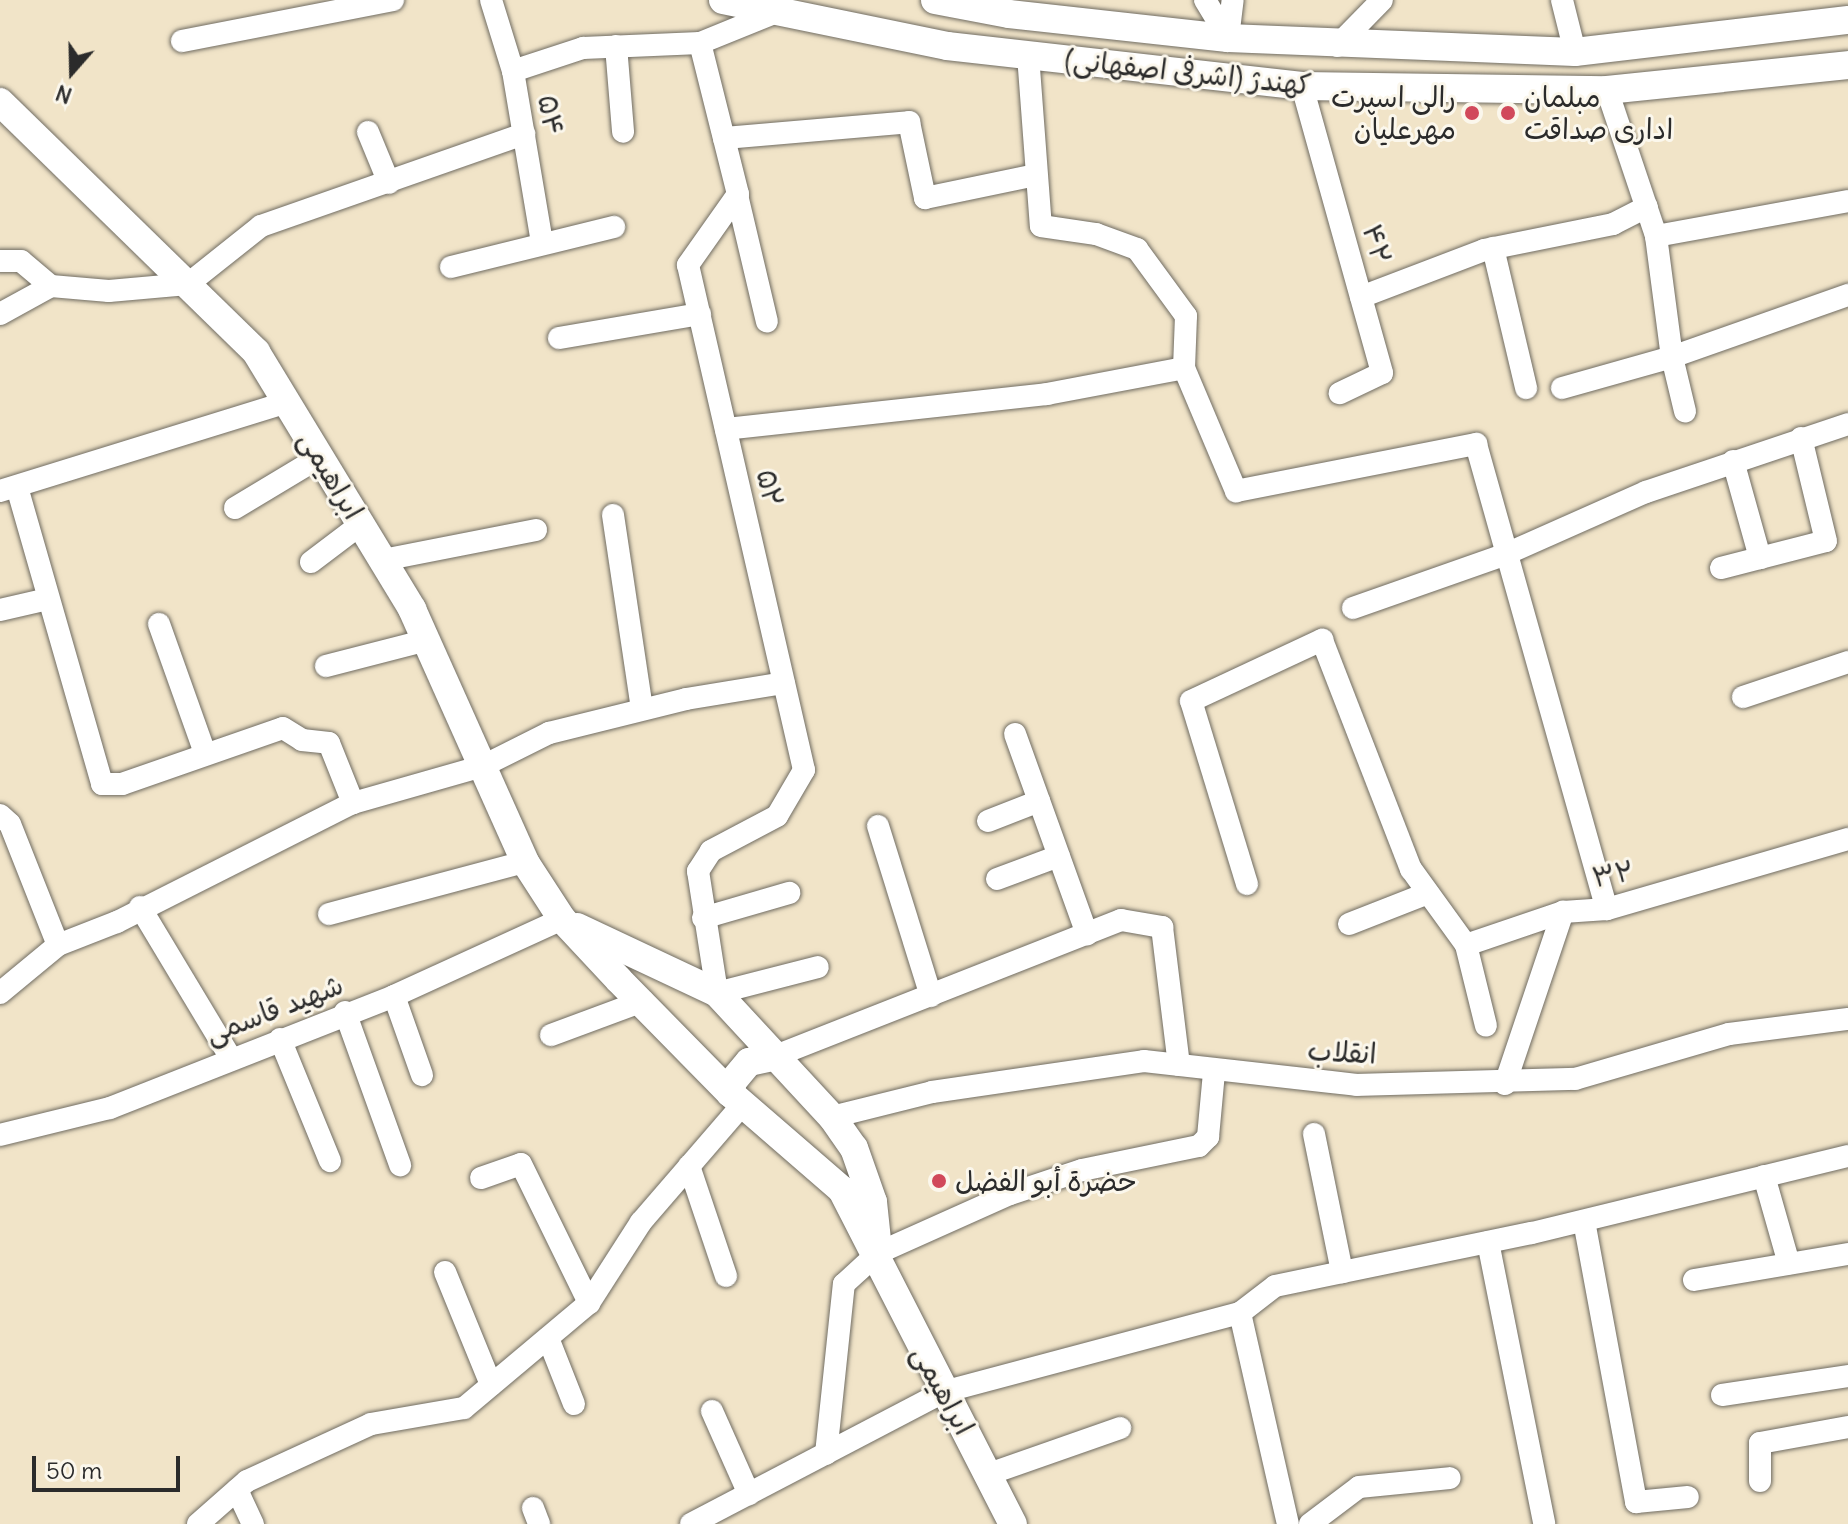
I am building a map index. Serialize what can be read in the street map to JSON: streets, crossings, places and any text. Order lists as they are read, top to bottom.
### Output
{
  "streets": {
    "main road": ["کهندژ (اشرفی اصفهانی)", "ابراهیمی"],
    "street": [
      "۵۴",
      "۴۲",
      "۵۲",
      "۳۲",
      "شهید قاسمی",
      "انقلاب"
    ]
  },
  "crossings": [
    ["کهندژ (اشرفی اصفهانی)", "۴۲"],
    ["ابراهیمی", "شهید قاسمی"],
    ["۳۲", "انقلاب"]
  ],
  "places": ["رالی اسپرت مهرعلیان", "مبلمان اداری صداقت", "حضرة أبو الفضل"],
  "scale_bar": "50 m",
  "north": "bottom"
}
